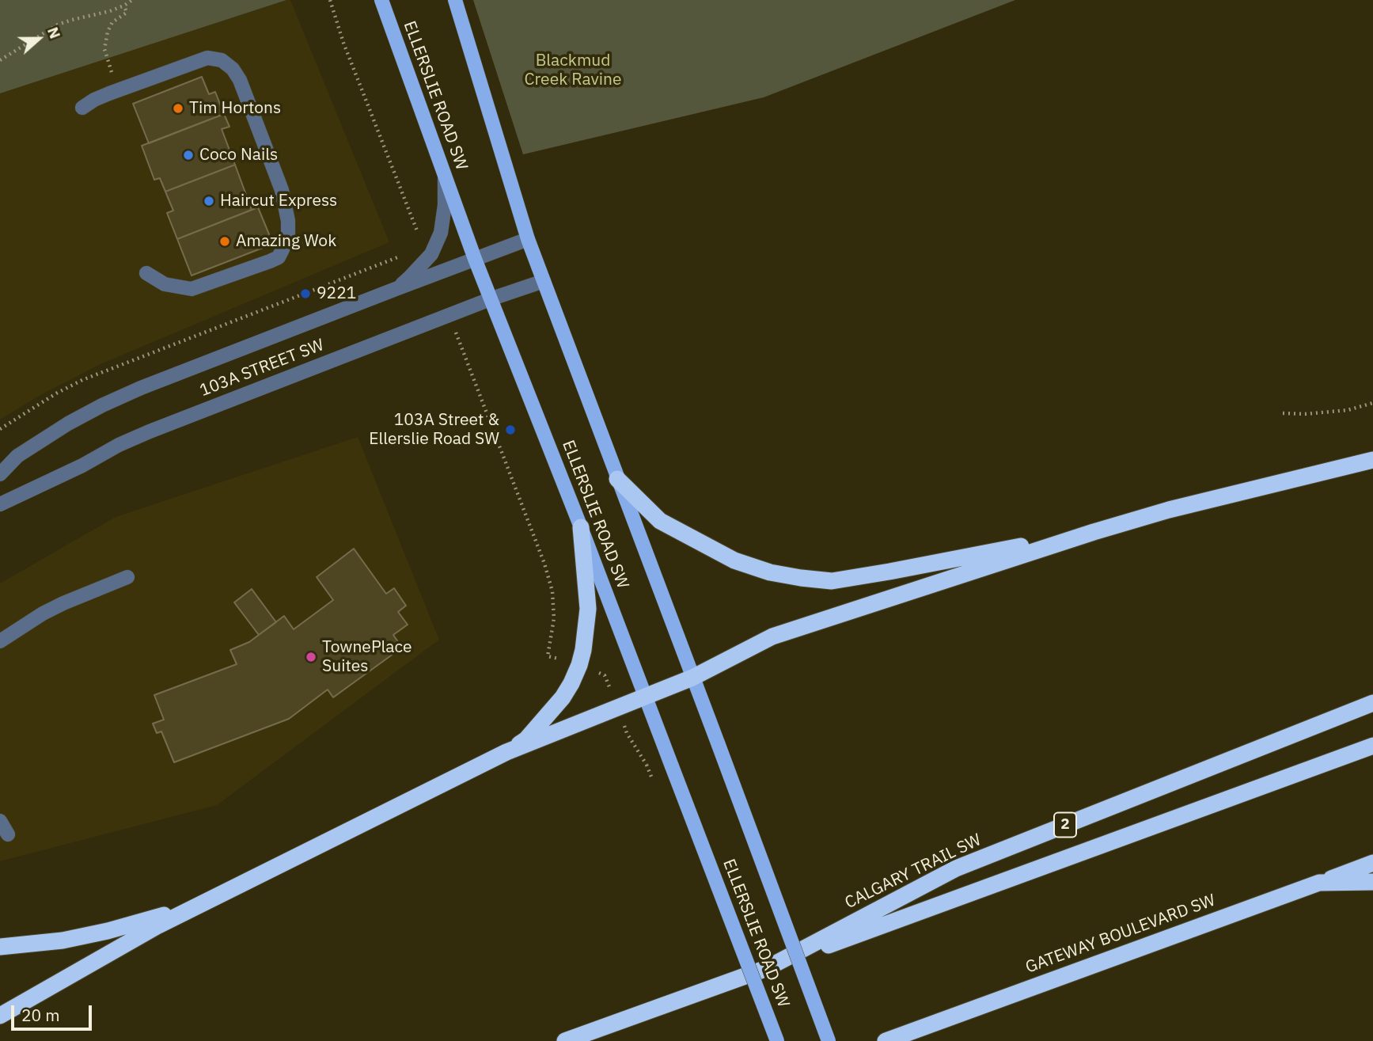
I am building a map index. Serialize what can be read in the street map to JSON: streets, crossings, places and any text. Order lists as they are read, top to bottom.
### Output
{
  "streets": {
    "highway": ["2", "CALGARY TRAIL SW", "GATEWAY BOULEVARD SW"],
    "main road": ["ELLERSLIE ROAD SW"],
    "street": ["103A STREET SW"]
  },
  "crossings": [
    ["ELLERSLIE ROAD SW", "103A STREET SW"]
  ],
  "parks": ["Blackmud Creek Ravine"],
  "places": [
    "Tim Hortons",
    "Coco Nails",
    "Haircut Express",
    "Amazing Wok",
    "9221",
    "103A Street & Ellerslie Road SW",
    "TownePlace Suites"
  ],
  "scale_bar": "20 m",
  "north": "right"
}
